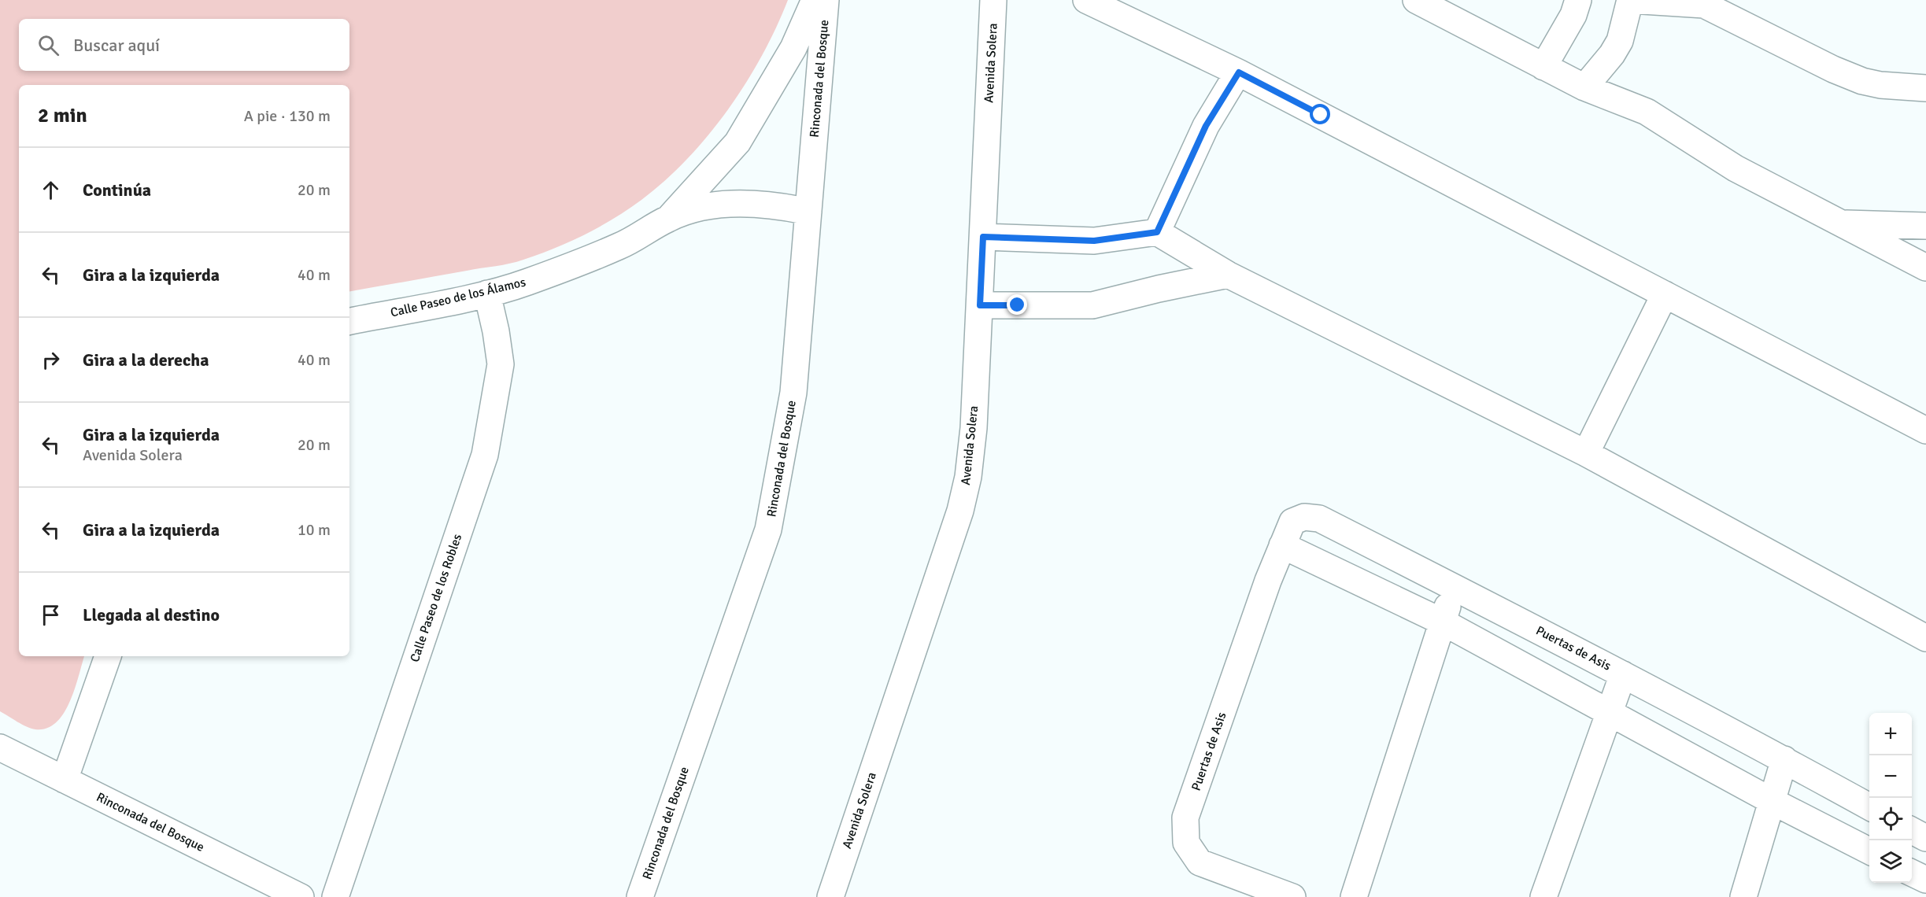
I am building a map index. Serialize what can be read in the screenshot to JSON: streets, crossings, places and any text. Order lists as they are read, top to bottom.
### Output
{
  "streets": {
    "street": [
      "Avenida Solera",
      "Rinconada del Bosque",
      "Calle Paseo de los Álamos",
      "Calle Paseo de los Robles",
      "Puertas de Asis"
    ]
  },
  "crossings": [
    ["Rinconada del Bosque", "Calle Paseo de los Álamos"],
    ["Calle Paseo de los Álamos", "Calle Paseo de los Robles"]
  ],
  "page": {
    "search": "Buscar aquí",
    "heading": ["2 min", "A pie · 130 m"],
    "list": [
      ["Continúa", "20 m"],
      ["Gira a la izquierda", "40 m"],
      ["Gira a la derecha", "40 m"],
      ["Gira a la izquierda", "Avenida Solera", "20 m"],
      ["Gira a la izquierda", "10 m"],
      "Llegada al destino"
    ],
    "map_buttons": ["+", "−"]
  }
}
